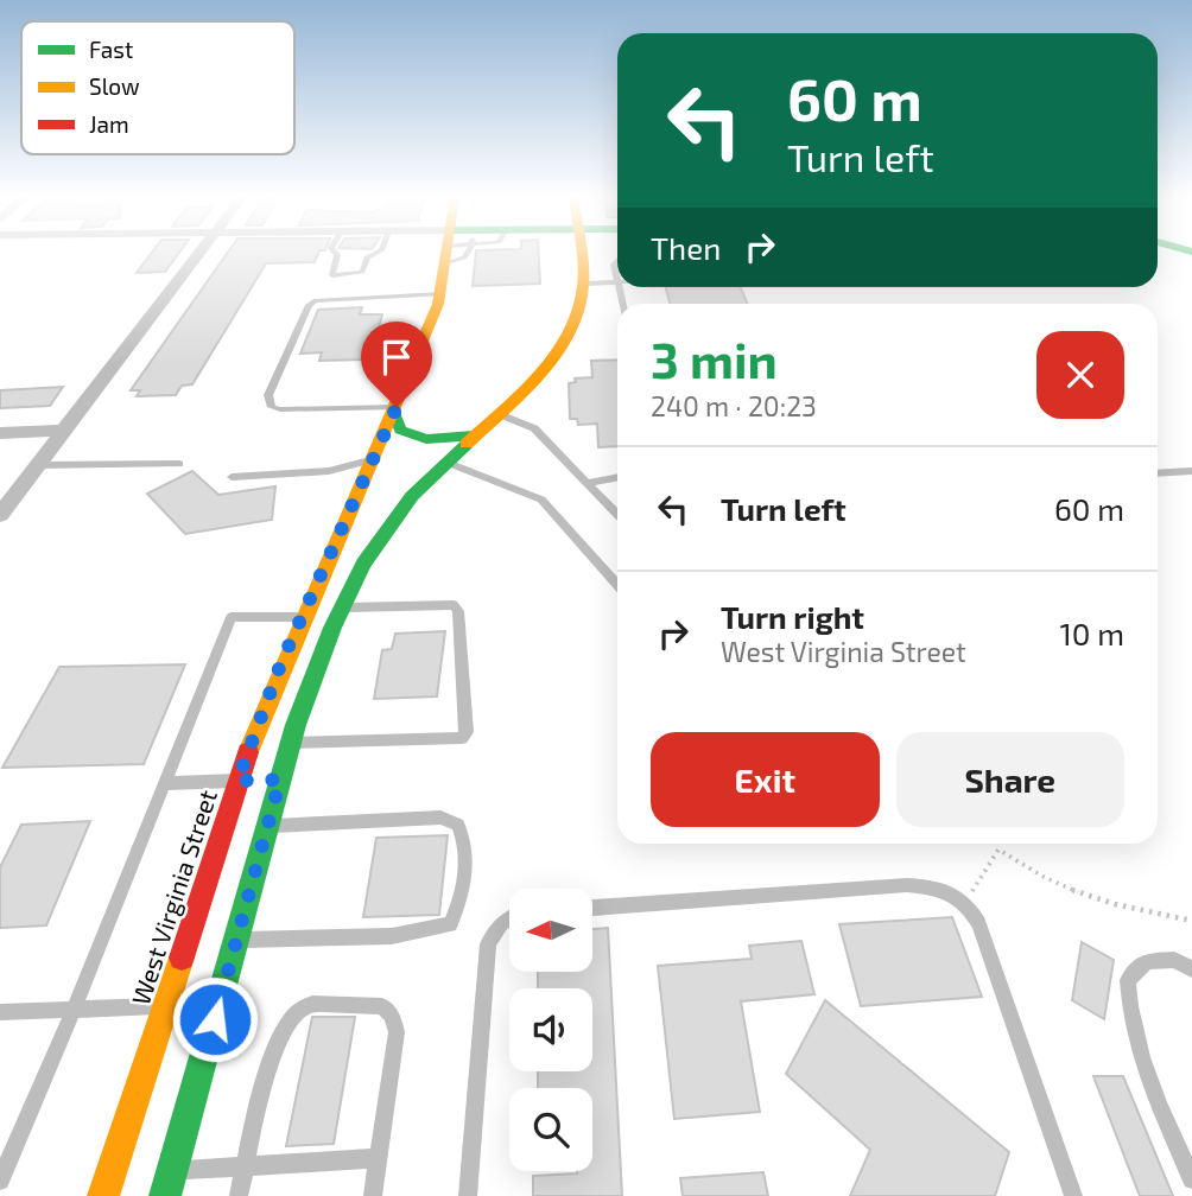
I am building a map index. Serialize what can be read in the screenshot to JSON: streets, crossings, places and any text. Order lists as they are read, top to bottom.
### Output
{
  "streets": {
    "main road": ["West Virginia Street"]
  },
  "legend": ["Fast", "Slow", "Jam"],
  "north": "left",
  "page": {
    "turn": ["60 m", "Turn left"],
    "then": "Then",
    "heading": ["3 min", "240 m · 20:23"],
    "list": [
      {
        "name": "Turn left",
        "value": "60 m"
      },
      {
        "name": "Turn right",
        "note": "West Virginia Street",
        "value": "10 m"
      }
    ],
    "buttons": ["Exit", "Share"]
  }
}
